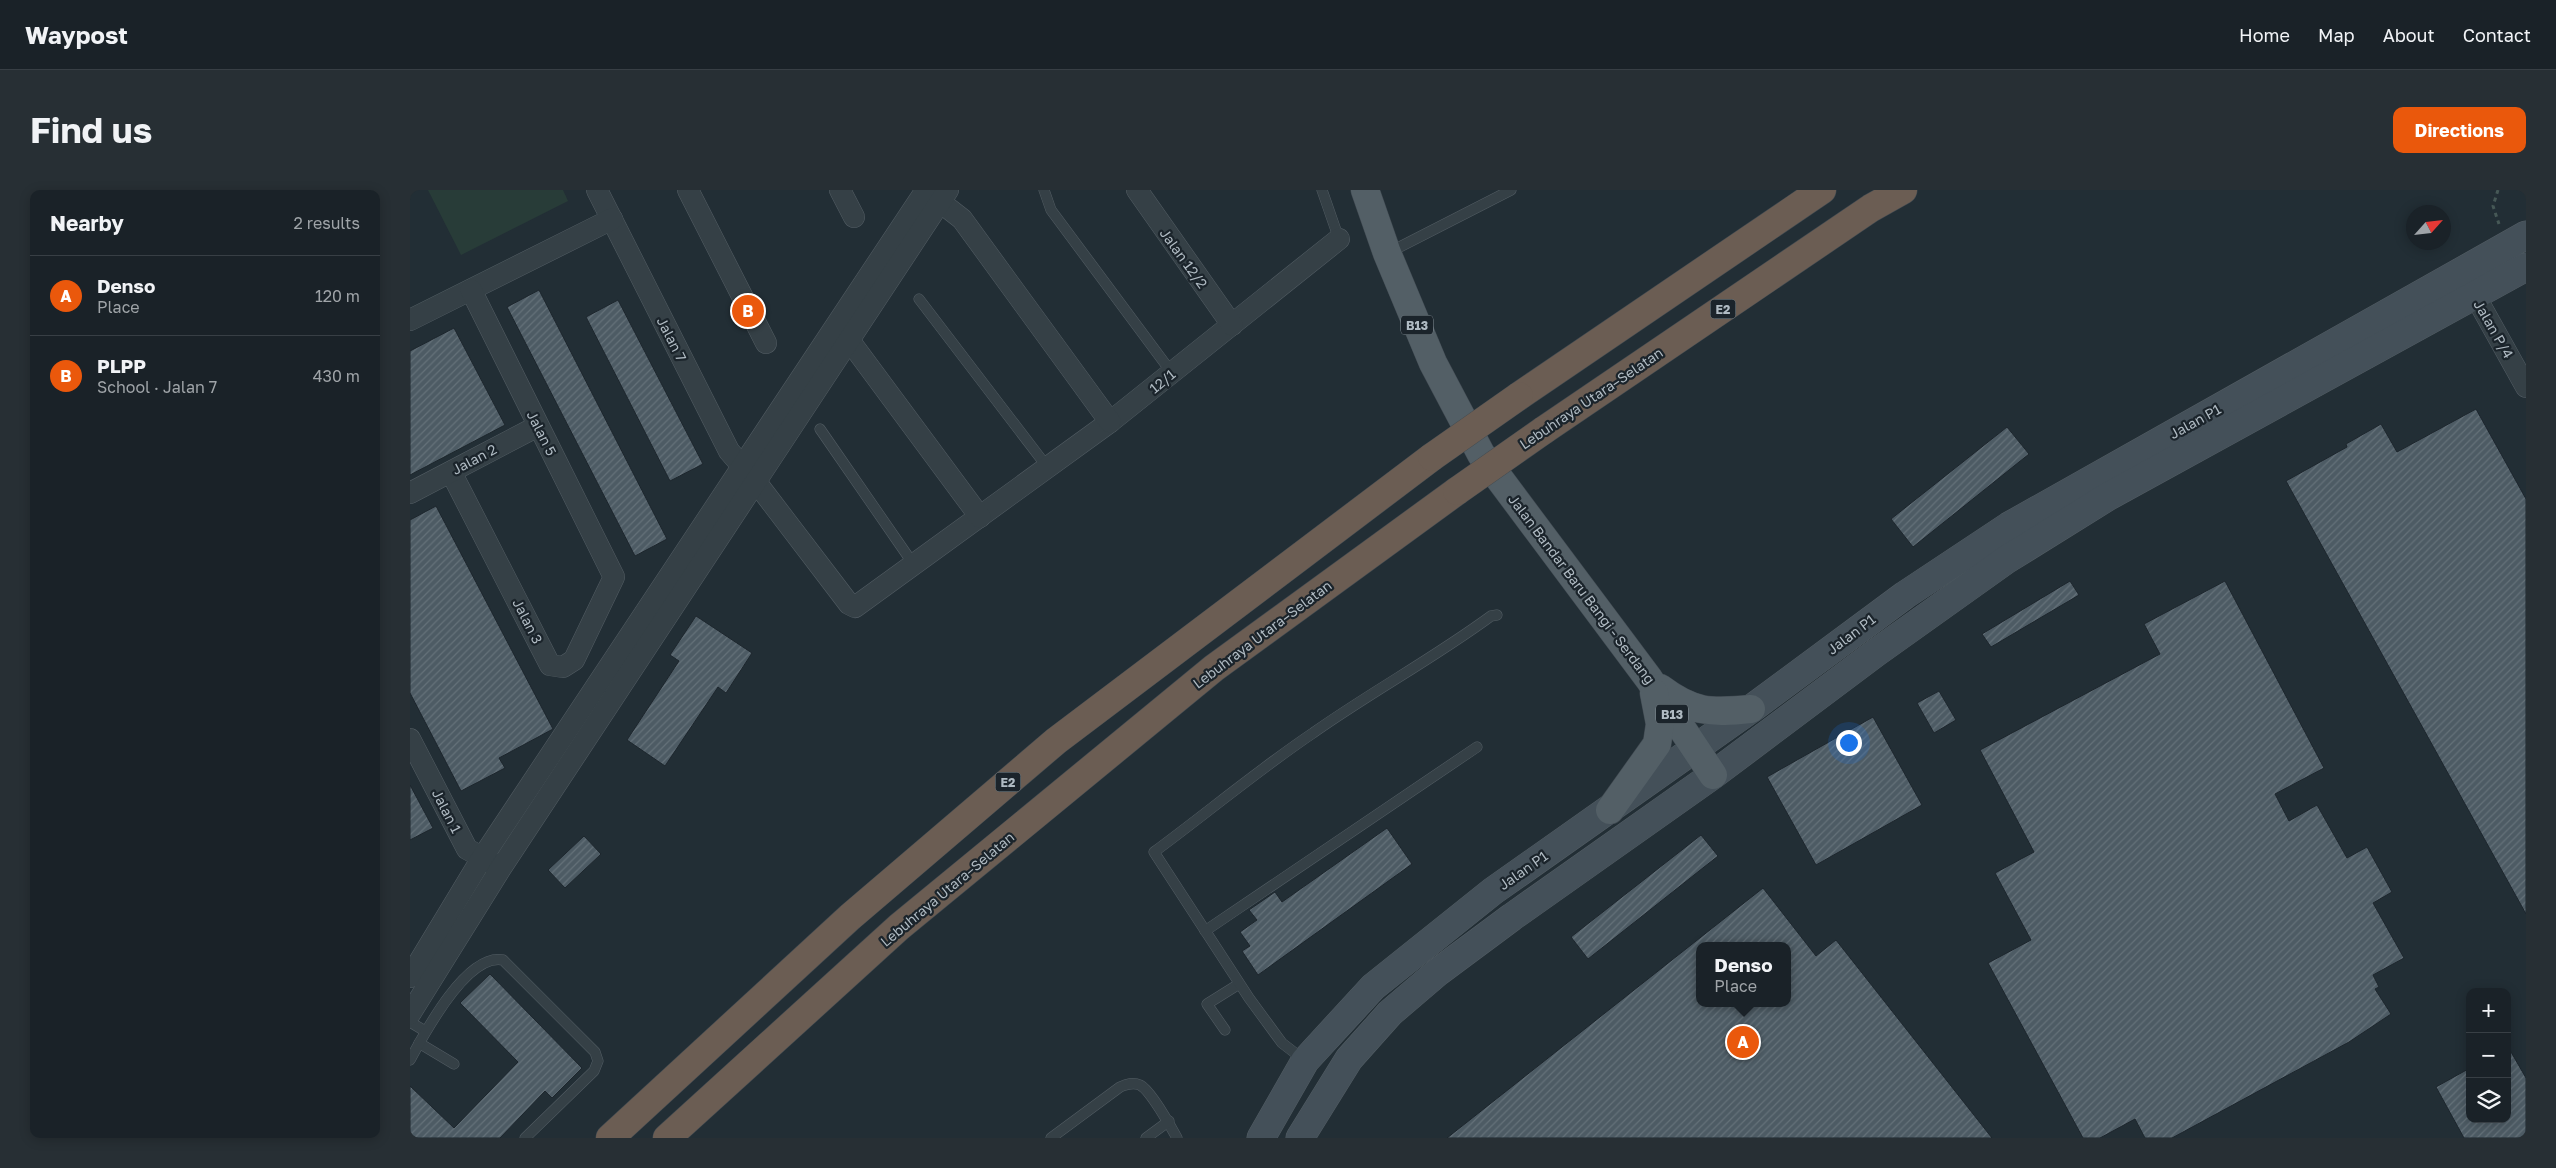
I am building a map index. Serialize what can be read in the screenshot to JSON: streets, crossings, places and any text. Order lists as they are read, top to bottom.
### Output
{
  "streets": {
    "highway": ["E2", "Lebuhraya Utara–Selatan"],
    "main road": ["B13", "Jalan P1", "Jalan Bandar Baru Bangi - Serdang"],
    "street": [
      "Jalan 12/2",
      "Jalan P/4",
      "Jalan 7",
      "12/1",
      "Jalan 5",
      "Jalan 2",
      "Jalan 3",
      "Jalan 1"
    ]
  },
  "crossings": [
    ["Jalan 12/2", "12/1"],
    ["B13", "Jalan Bandar Baru Bangi - Serdang"],
    ["Jalan P/4", "Jalan P1"],
    ["Jalan 7", "12/1"],
    ["Jalan P1", "Jalan Bandar Baru Bangi - Serdang"],
    ["Jalan 5", "Jalan 2"],
    ["Jalan 5", "Jalan 3"],
    ["Jalan 2", "Jalan 3"]
  ],
  "north": "top right",
  "page": {
    "header": "Waypost",
    "nav": [
      "Home",
      "Map",
      "About",
      "Contact"
    ],
    "buttons": "Directions",
    "title": "Find us",
    "heading": ["Nearby", "2 results"],
    "list": [
      {
        "mark": "A",
        "name": "Denso",
        "note": "Place",
        "value": "120 m"
      },
      {
        "mark": "B",
        "name": "PLPP",
        "note": "School · Jalan 7",
        "value": "430 m"
      }
    ],
    "pins": ["B", "A"],
    "popup": ["Denso", "Place"],
    "map_buttons": ["+", "−"]
  }
}
